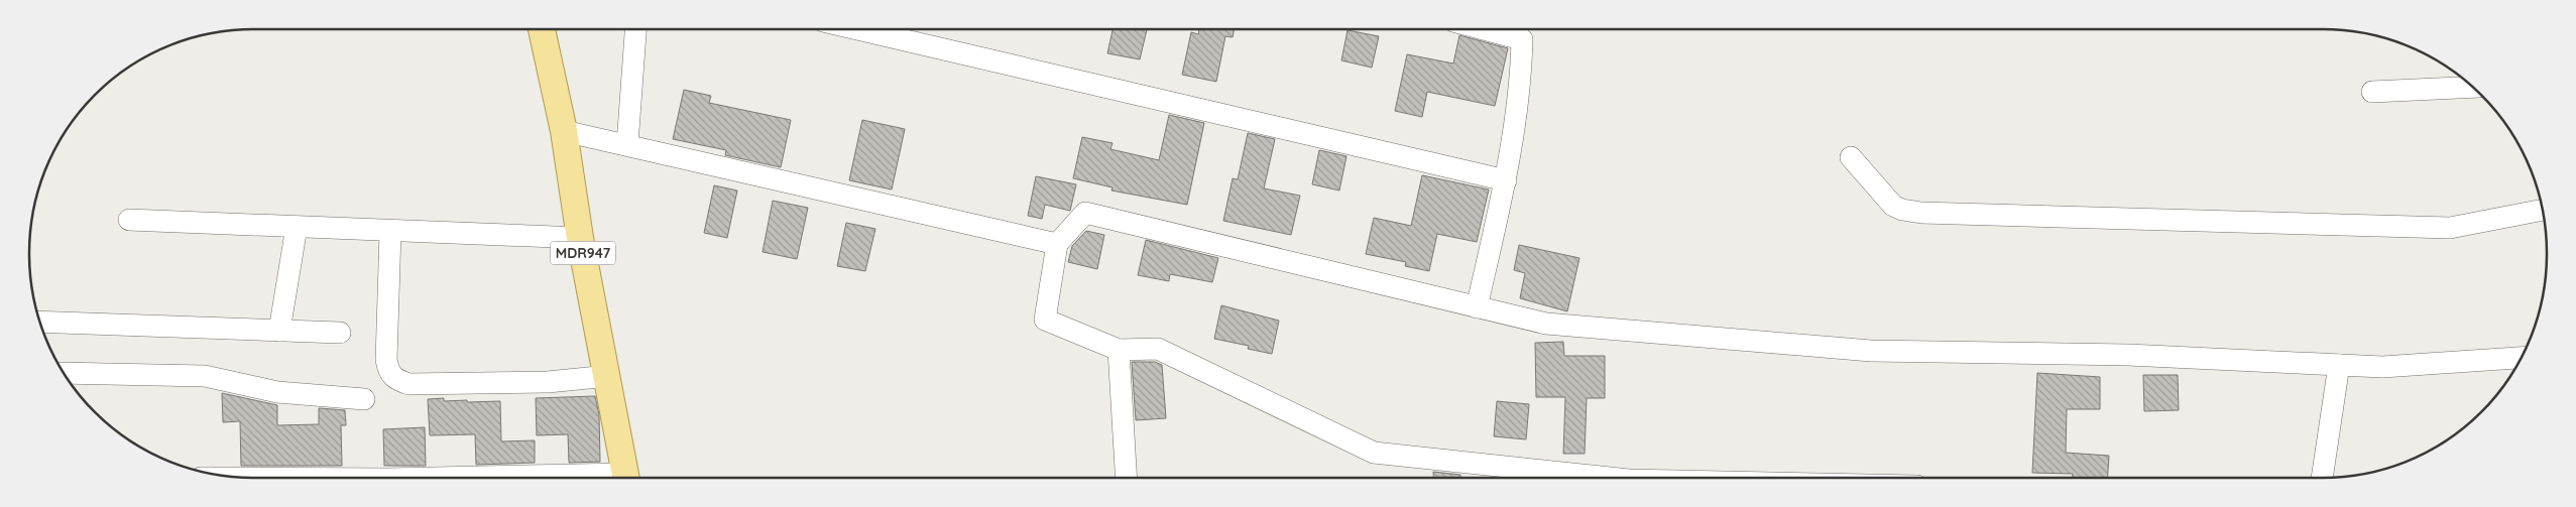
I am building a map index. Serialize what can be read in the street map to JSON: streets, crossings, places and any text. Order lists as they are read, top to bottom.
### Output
{
  "streets": {
    "main road": ["MDR947"]
  }
}
